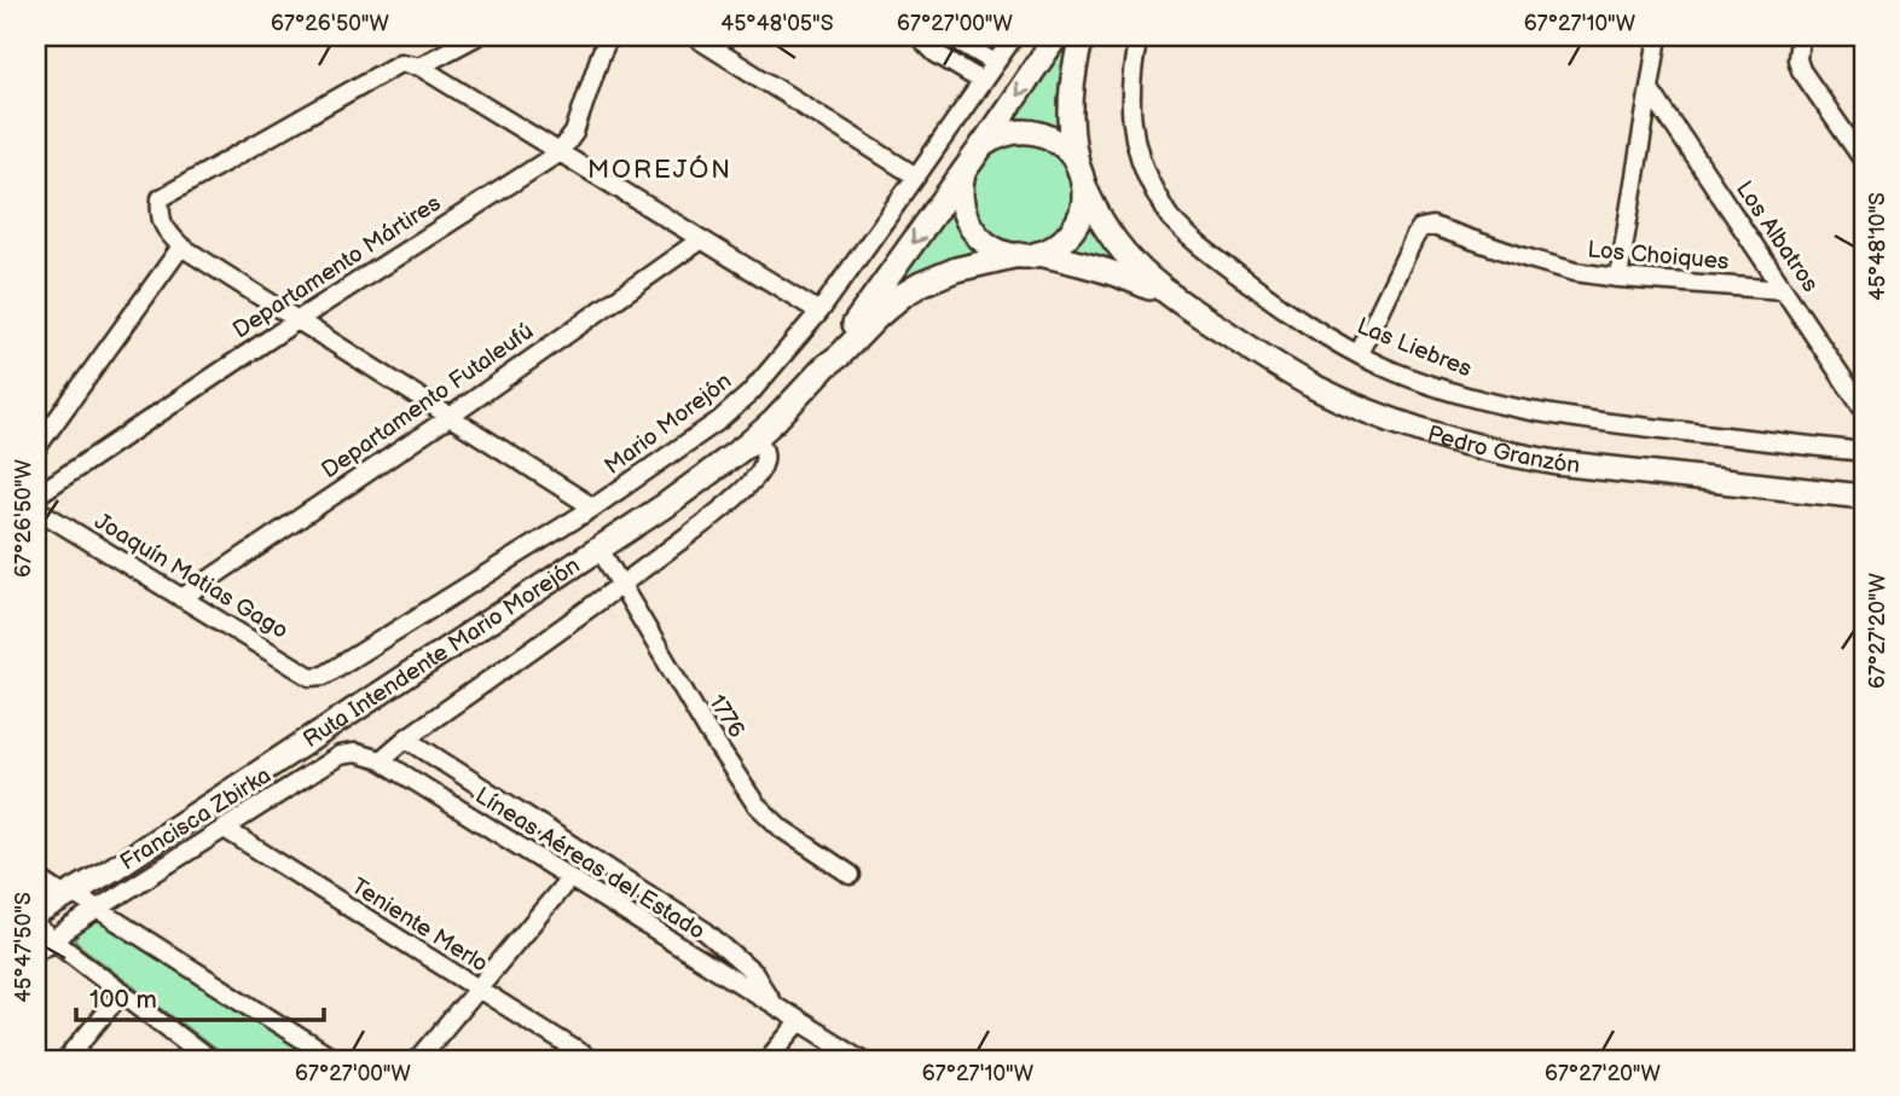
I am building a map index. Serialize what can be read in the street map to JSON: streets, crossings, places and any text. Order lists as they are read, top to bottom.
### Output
{
  "streets": {
    "main road": ["Pedro Granzón", "Ruta Intendente Mario Morejón"],
    "street": [
      "Los Albatros",
      "Los Choiques",
      "Departamento Mártires",
      "Las Liebres",
      "Departamento Futaleufú",
      "Mario Morejón",
      "Joaquín Matias Gago",
      "1776",
      "Francisca Zbirka",
      "Líneas Aéreas del Estado",
      "Teniente Merlo"
    ]
  },
  "crossings": [
    ["Los Albatros", "Los Choiques"],
    ["Los Choiques", "Las Liebres"],
    ["Departamento Futaleufú", "Joaquín Matias Gago"],
    ["Mario Morejón", "Joaquín Matias Gago"],
    ["Pedro Granzón", "Ruta Intendente Mario Morejón"],
    ["Ruta Intendente Mario Morejón", "1776"],
    ["Francisca Zbirka", "Líneas Aéreas del Estado"],
    ["Francisca Zbirka", "Teniente Merlo"]
  ],
  "districts": ["MOREJÓN"],
  "scale_bar": "100 m",
  "coordinates": [
    "67°26'50\"W",
    "45°48'05\"S",
    "67°27'00\"W",
    "67°27'10\"W",
    "45°48'10\"S",
    "67°27'20\"W",
    "45°47'50\"S"
  ]
}
